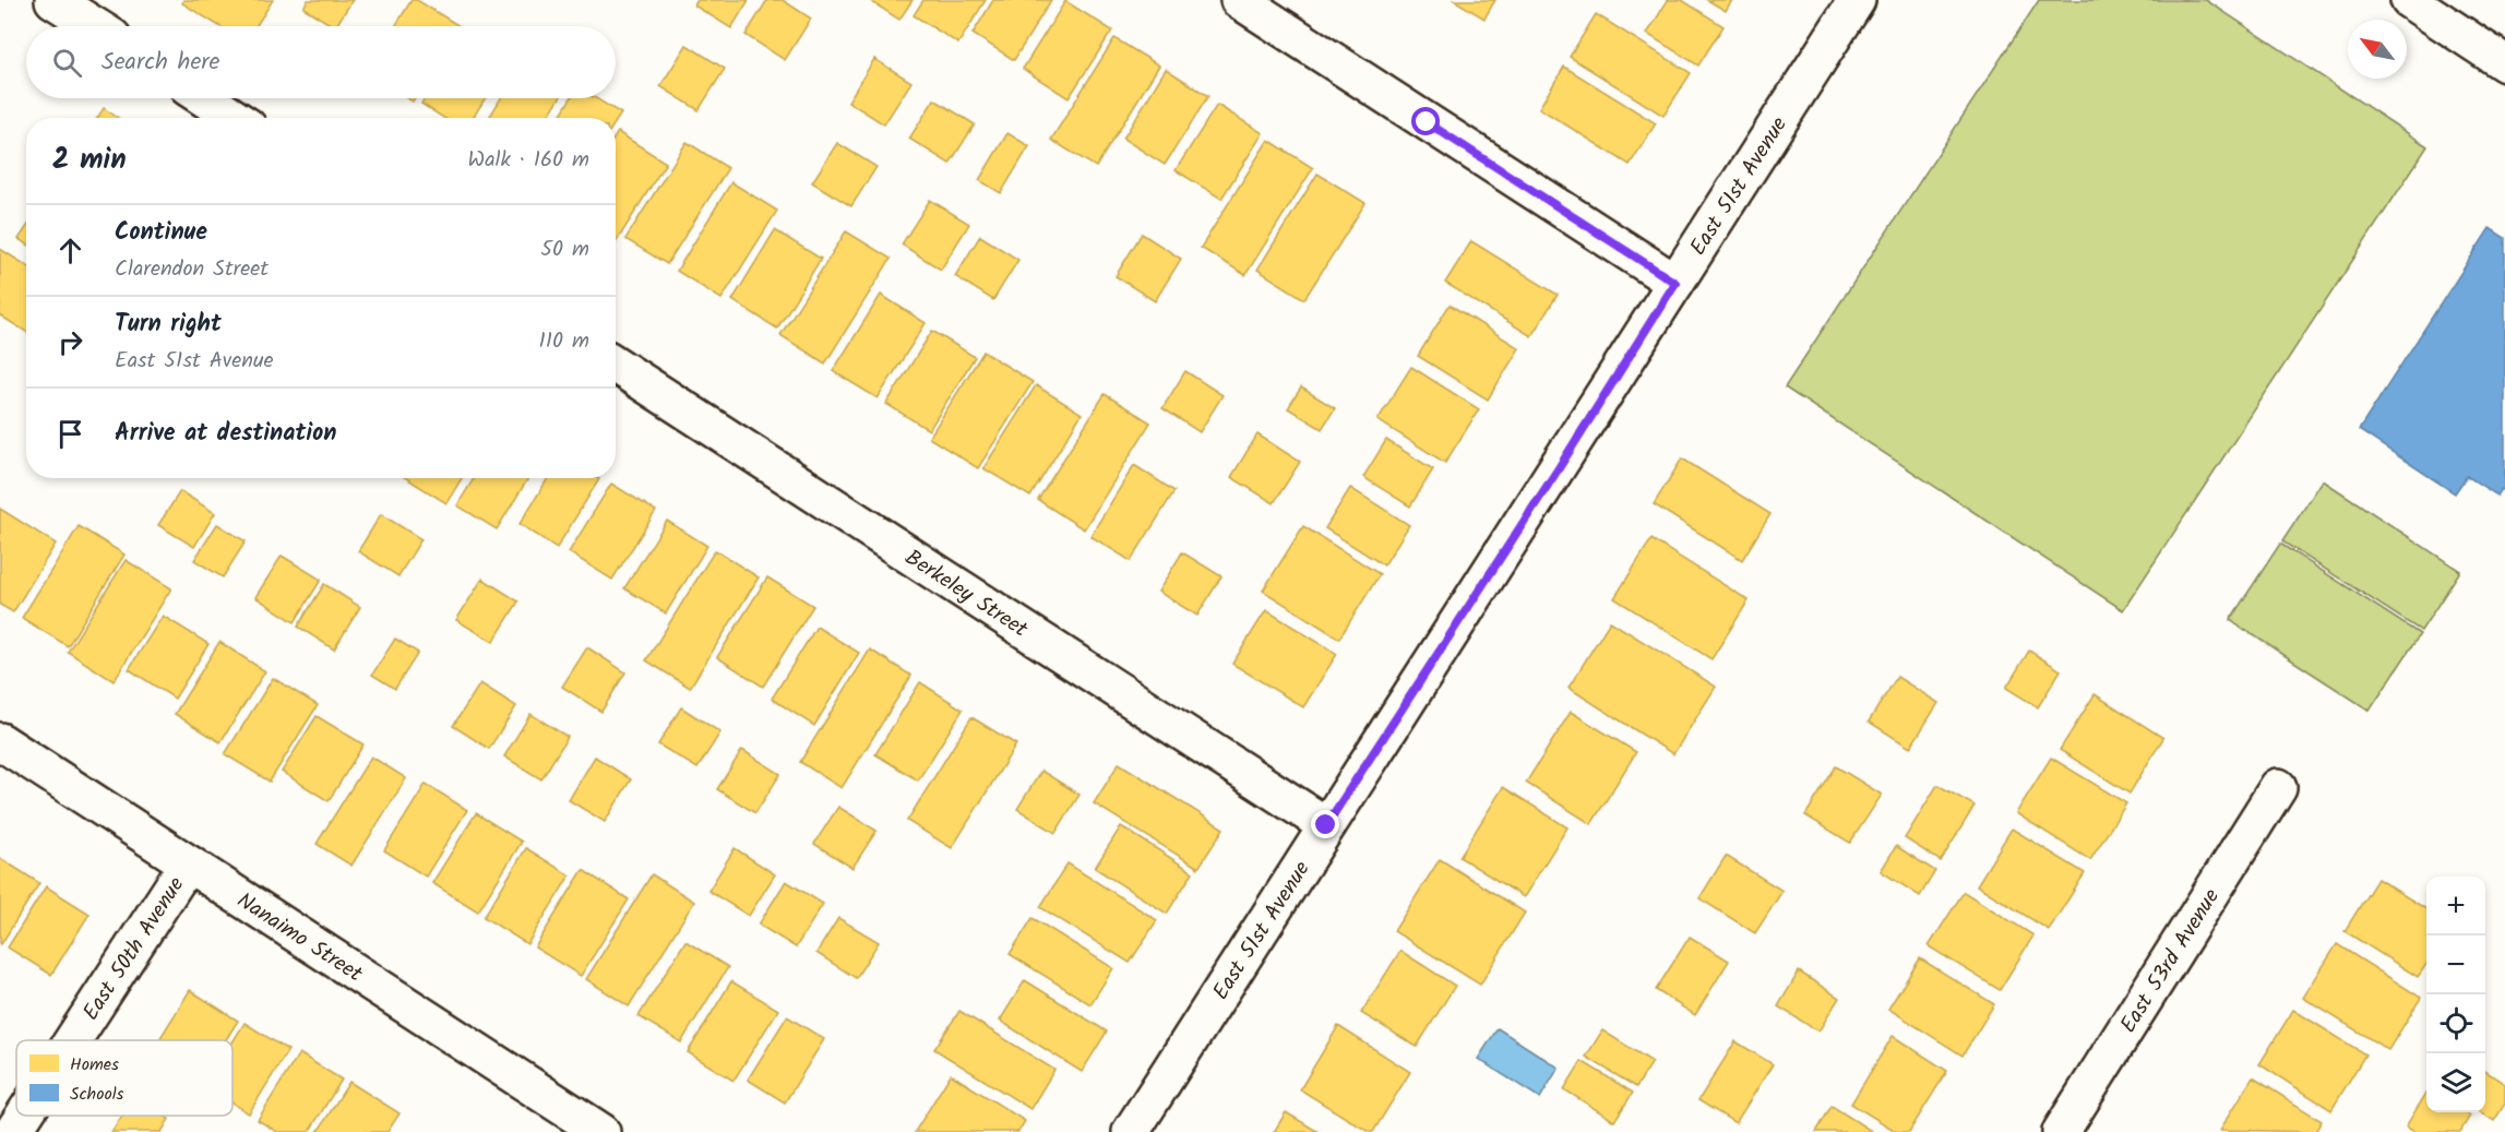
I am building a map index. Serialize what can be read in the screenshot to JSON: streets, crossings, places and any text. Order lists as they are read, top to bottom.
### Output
{
  "streets": {
    "street": [
      "East 51st Avenue",
      "Berkeley Street",
      "Nanaimo Street",
      "East 50th Avenue",
      "East 53rd Avenue"
    ]
  },
  "crossings": [
    ["East 51st Avenue", "Berkeley Street"],
    ["Nanaimo Street", "East 50th Avenue"]
  ],
  "legend": ["Homes", "Schools"],
  "north": "top left",
  "page": {
    "search": "Search here",
    "heading": ["2 min", "Walk · 160 m"],
    "list": [
      ["Continue", "Clarendon Street", "50 m"],
      ["Turn right", "East 51st Avenue", "110 m"],
      "Arrive at destination"
    ],
    "map_buttons": ["+", "−"]
  }
}
